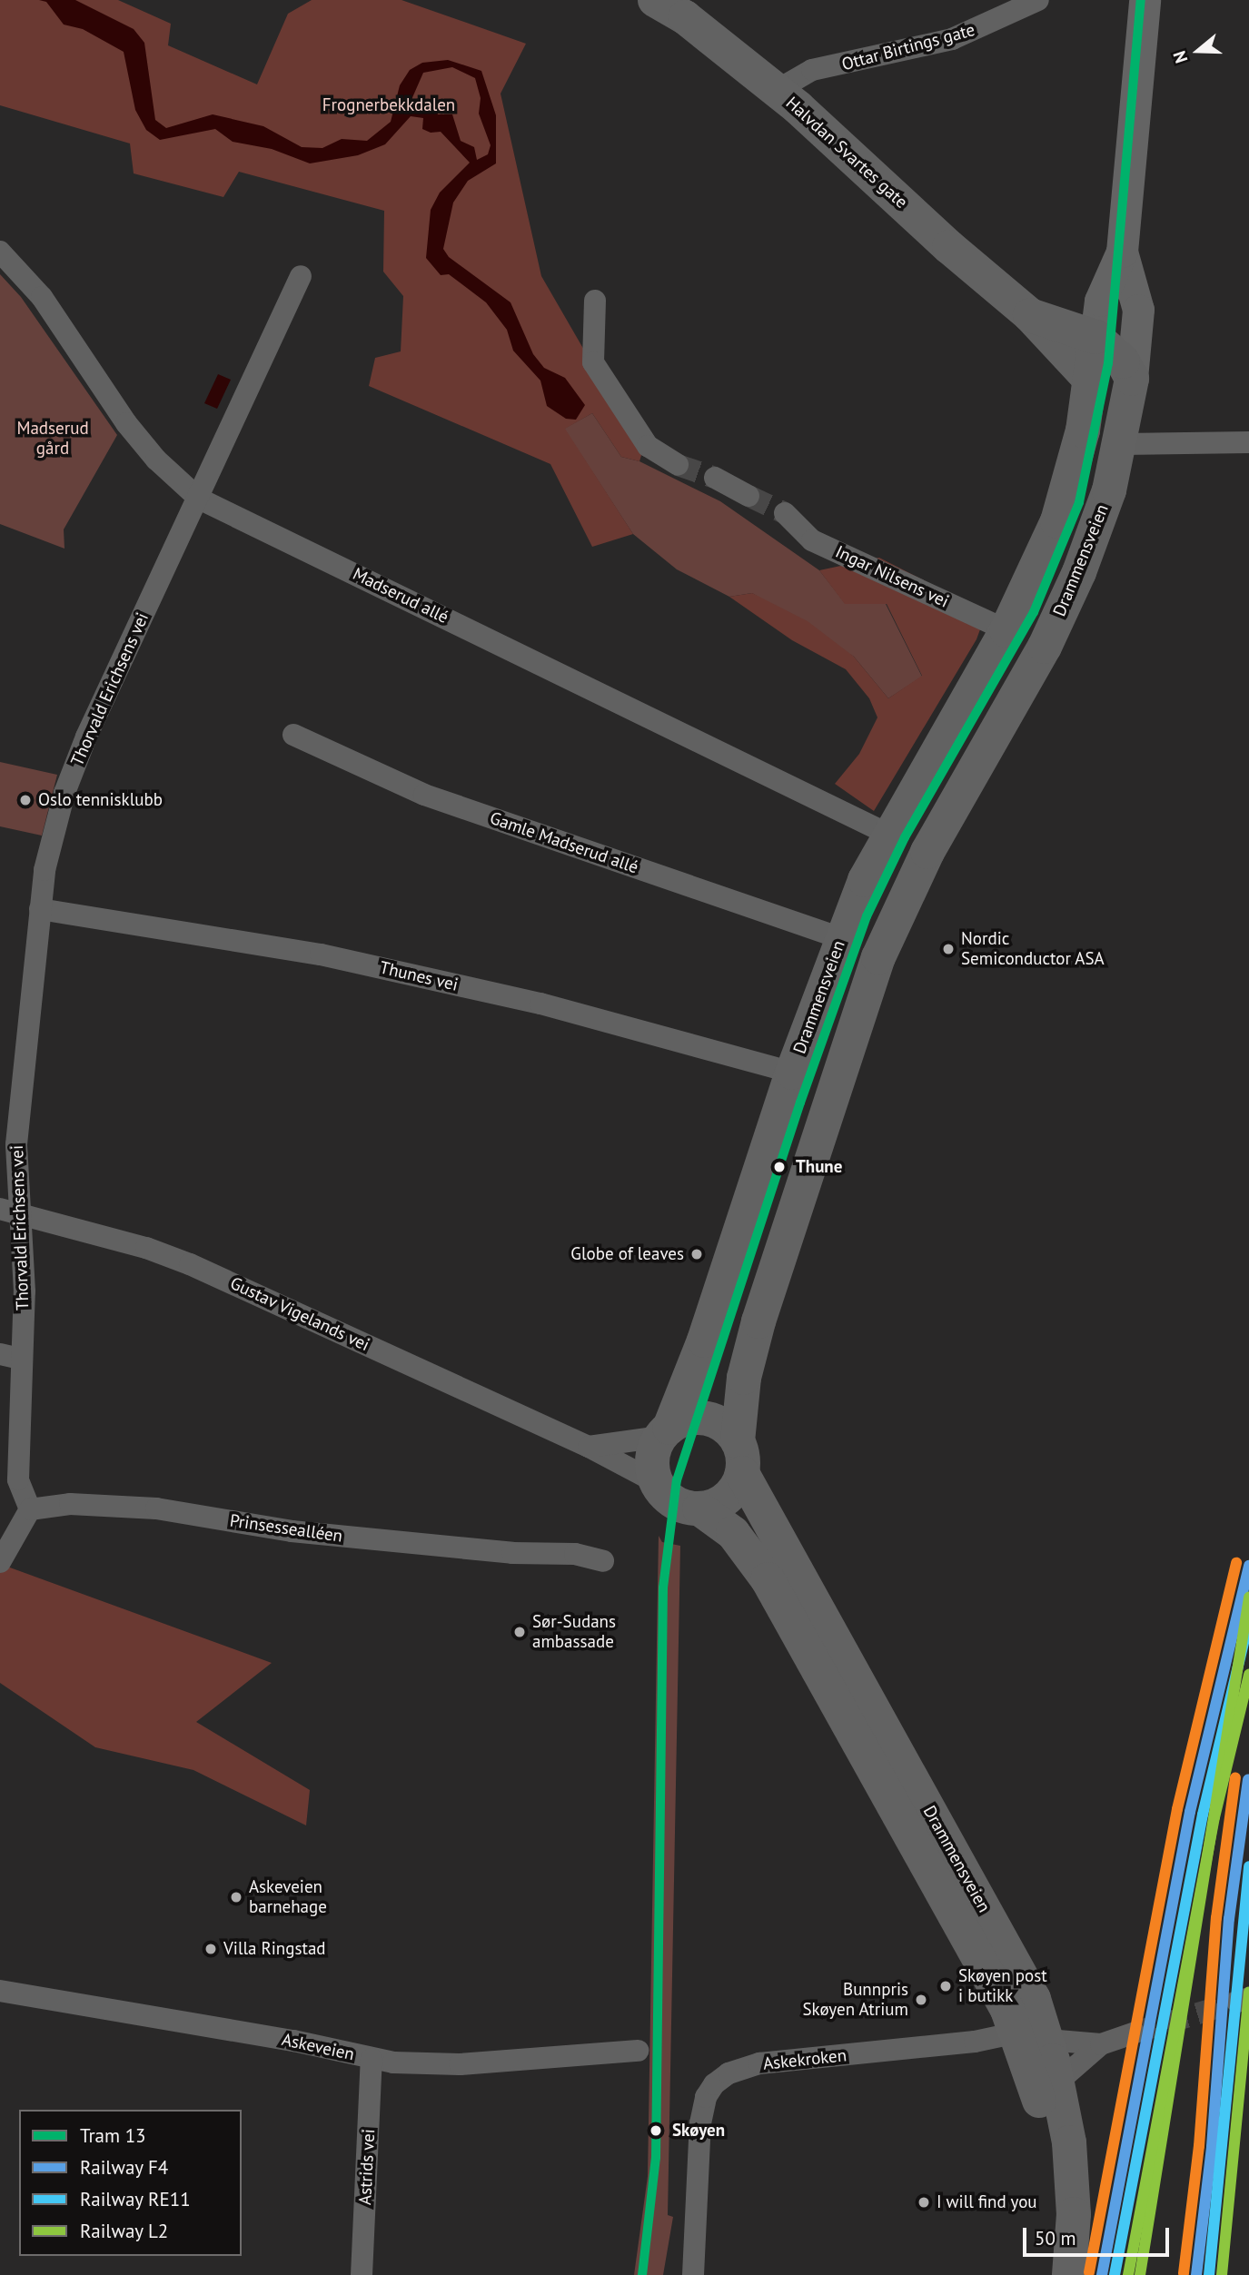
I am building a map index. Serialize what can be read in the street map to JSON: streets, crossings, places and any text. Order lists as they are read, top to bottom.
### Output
{
  "streets": {
    "main road": ["Halvdan Svartes gate", "Drammensveien"],
    "street": [
      "Ottar Birtings gate",
      "Ingar Nilsens vei",
      "Madserud allé",
      "Thorvald Erichsens vei",
      "Gamle Madserud allé",
      "Thunes vei",
      "Gustav Vigelands vei",
      "Prinsessealléen",
      "Askeveien",
      "Askekroken",
      "Astrids vei"
    ]
  },
  "crossings": [
    ["Ottar Birtings gate", "Halvdan Svartes gate"],
    ["Halvdan Svartes gate", "Drammensveien"],
    ["Drammensveien", "Ingar Nilsens vei"],
    ["Drammensveien", "Madserud allé"],
    ["Drammensveien", "Gamle Madserud allé"],
    ["Drammensveien", "Thunes vei"],
    ["Drammensveien", "Gustav Vigelands vei"],
    ["Drammensveien", "Askekroken"],
    ["Madserud allé", "Thorvald Erichsens vei"],
    ["Thorvald Erichsens vei", "Thunes vei"],
    ["Thorvald Erichsens vei", "Gustav Vigelands vei"],
    ["Thorvald Erichsens vei", "Prinsessealléen"],
    ["Askeveien", "Astrids vei"]
  ],
  "parks": ["Frognerbekkdalen", "Madserud gård"],
  "places": [
    "Oslo tennisklubb",
    "Nordic Semiconductor ASA",
    "Thune",
    "Globe of leaves",
    "Sør-Sudans ambassade",
    "Askeveien barnehage",
    "Villa Ringstad",
    "Skøyen post i butikk",
    "Bunnpris Skøyen Atrium",
    "Skøyen",
    "I will find you"
  ],
  "lines": [
    "tram line 13",
    "rail line F4",
    "rail line L2",
    "rail line RE11"
  ],
  "legend": [
    "Tram 13",
    "Railway F4",
    "Railway RE11",
    "Railway L2"
  ],
  "scale_bar": "50 m",
  "north": "left"
}
